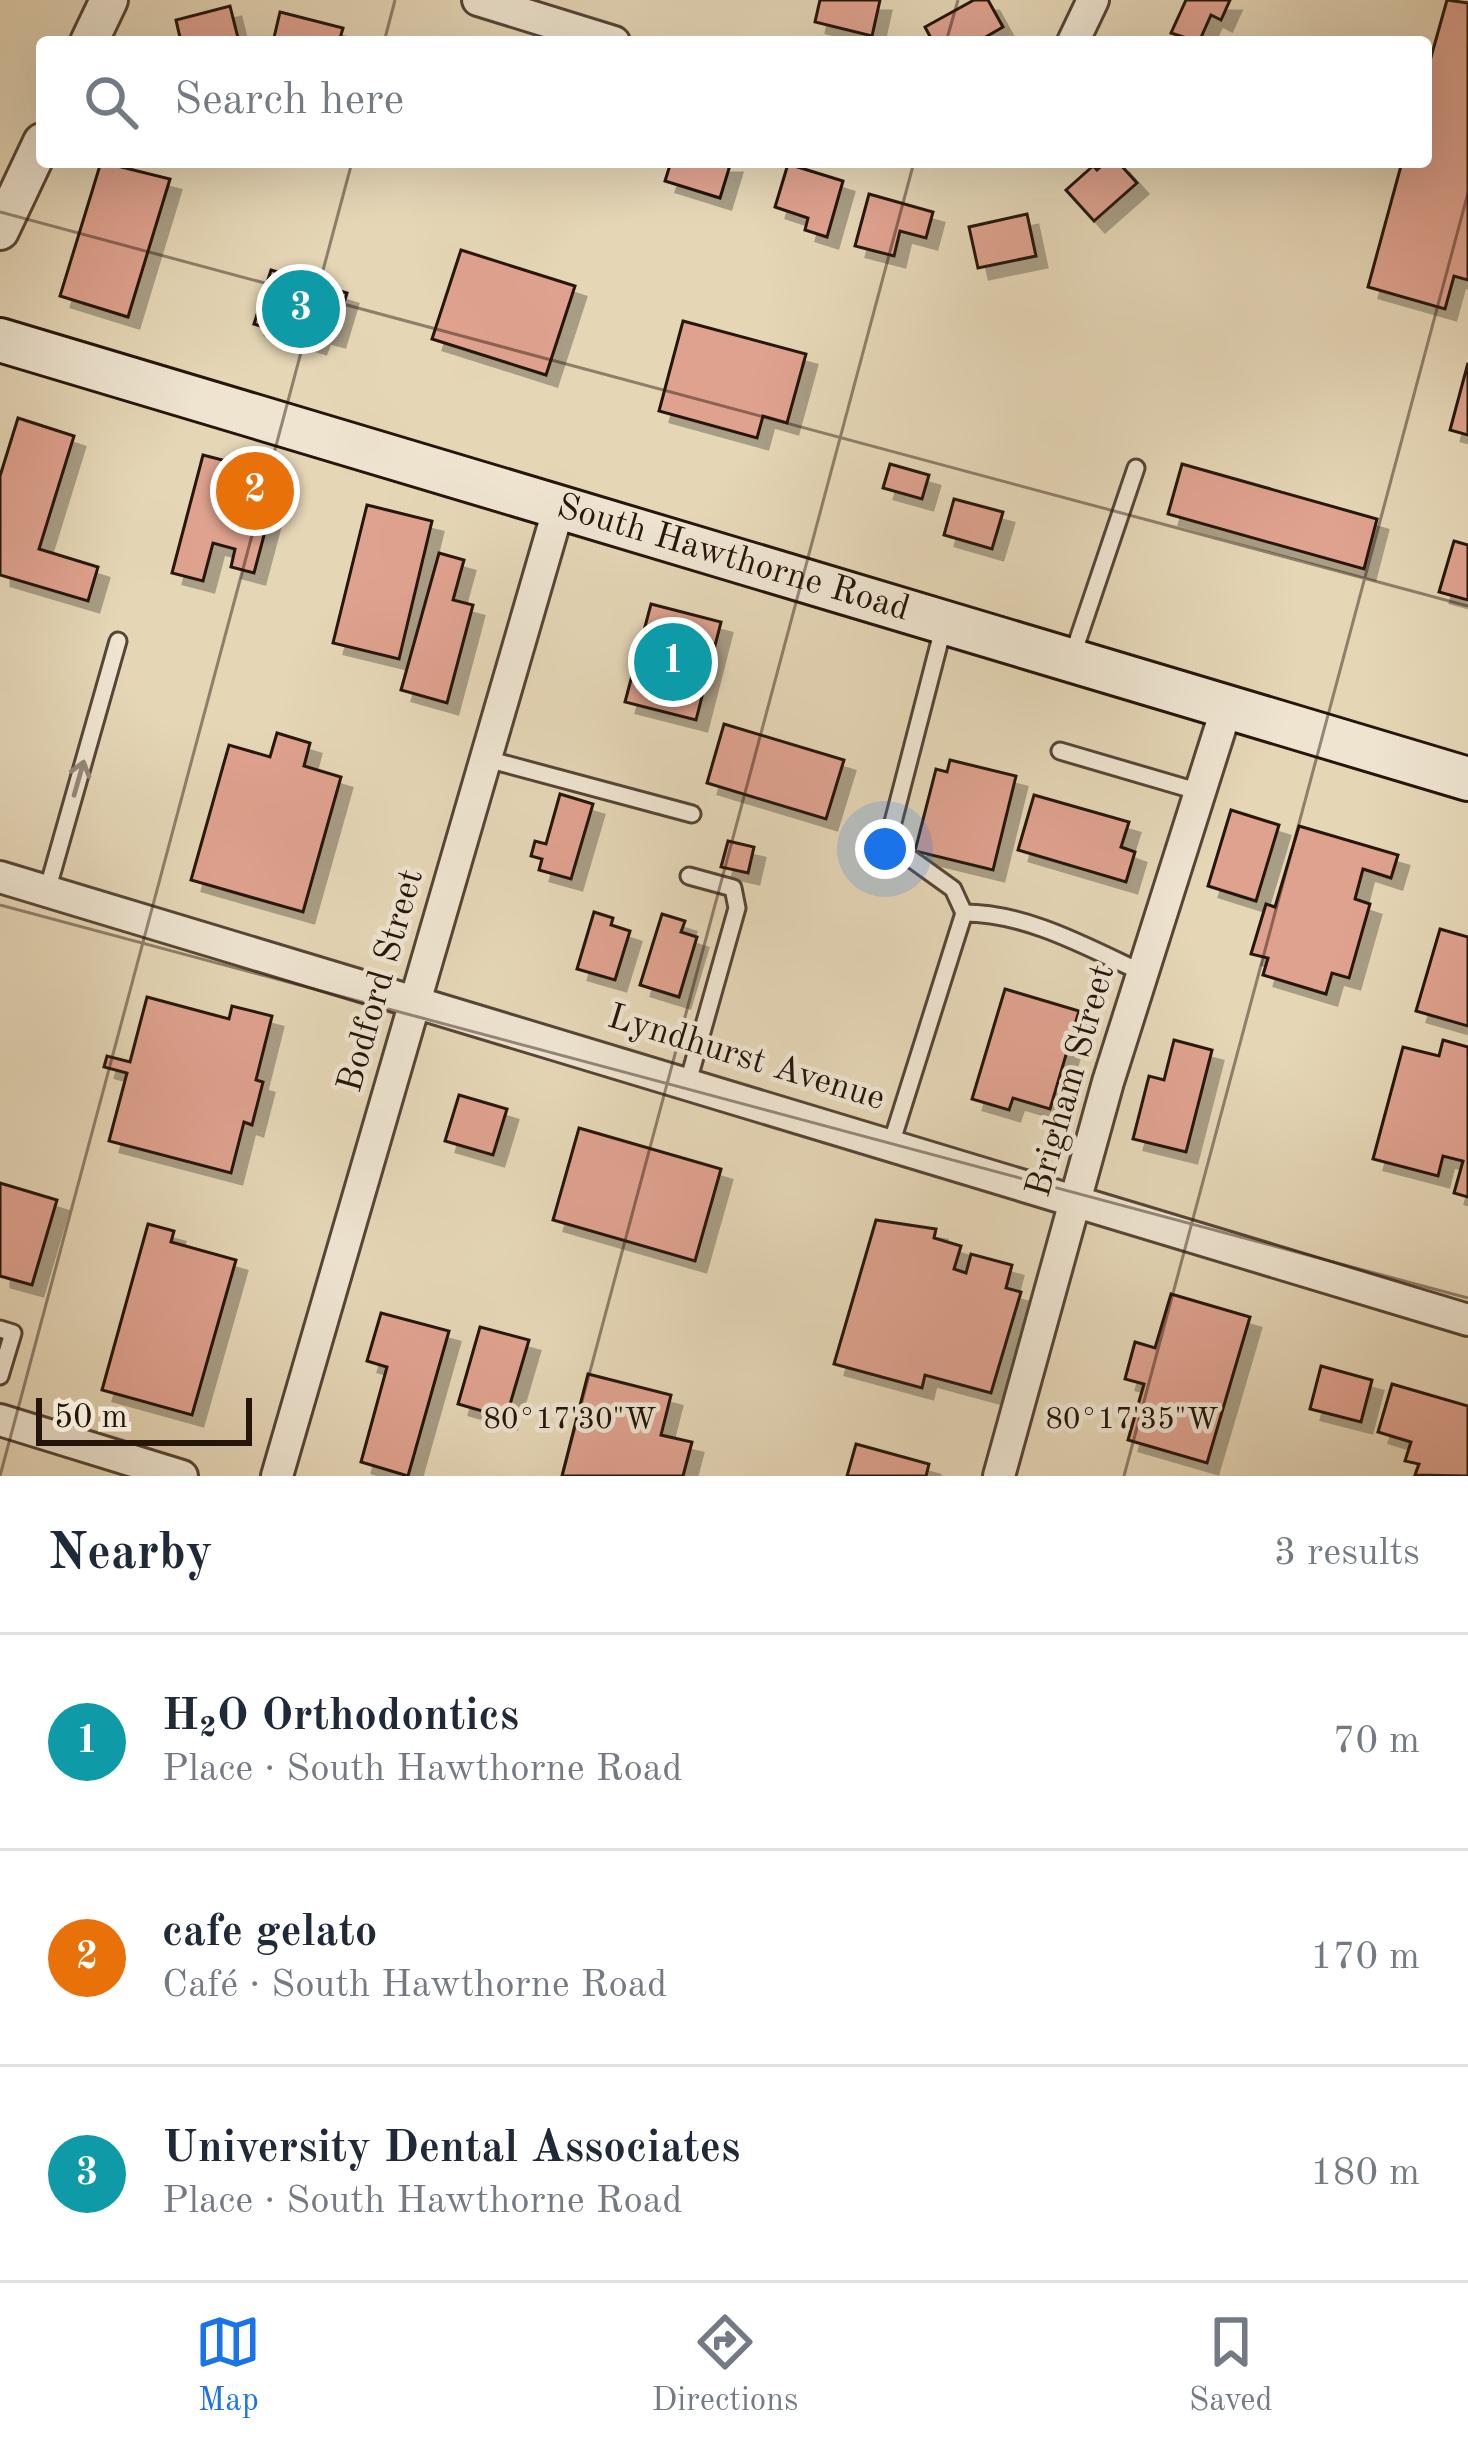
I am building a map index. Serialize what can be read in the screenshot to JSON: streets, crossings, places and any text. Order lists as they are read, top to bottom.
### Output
{
  "streets": {
    "main road": ["South Hawthorne Road"],
    "street": ["Bodford Street", "Lyndhurst Avenue", "Brigham Street"]
  },
  "crossings": [
    ["South Hawthorne Road", "Bodford Street"],
    ["South Hawthorne Road", "Brigham Street"],
    ["Bodford Street", "Lyndhurst Avenue"],
    ["Lyndhurst Avenue", "Brigham Street"]
  ],
  "scale_bar": "50 m",
  "page": {
    "search": "Search here",
    "pins": ["3", "2", "1"],
    "scale": "50 m",
    "heading": ["Nearby", "3 results"],
    "list": [
      {
        "mark": "1",
        "name": "H₂O Orthodontics",
        "note": "Place · South Hawthorne Road",
        "value": "70 m"
      },
      {
        "mark": "2",
        "name": "cafe gelato",
        "note": "Café · South Hawthorne Road",
        "value": "170 m"
      },
      {
        "mark": "3",
        "name": "University Dental Associates",
        "note": "Place · South Hawthorne Road",
        "value": "180 m"
      }
    ],
    "nav": ["Map", "Directions", "Saved"]
  },
  "coordinates": ["80°17'30\"W", "80°17'35\"W"]
}
